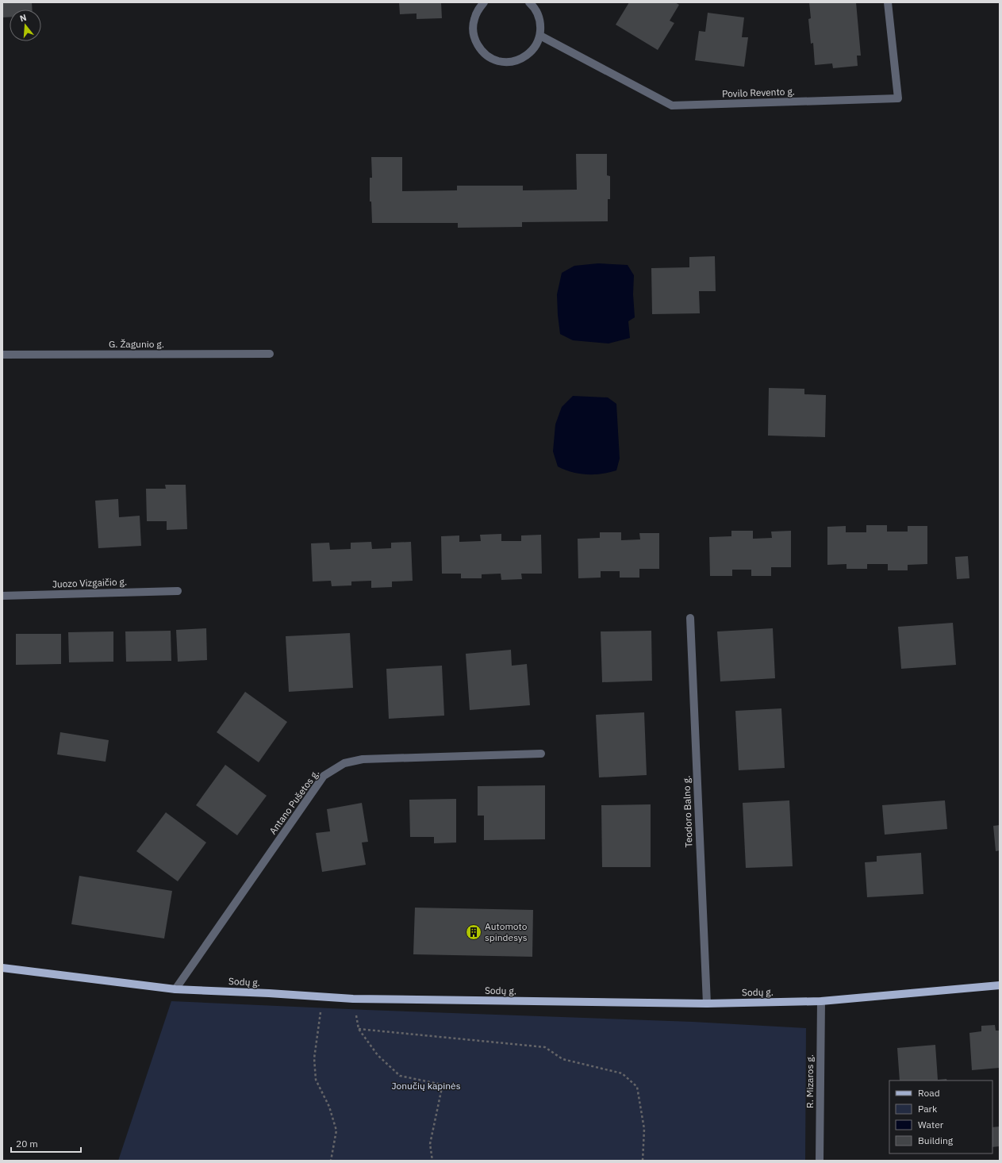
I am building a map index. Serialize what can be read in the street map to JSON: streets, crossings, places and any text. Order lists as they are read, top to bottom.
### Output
{
  "streets": {
    "main road": ["Sodų g."],
    "street": [
      "Povilo Revento g.",
      "G. Žagunio g.",
      "Juozo Vizgaičio g.",
      "Antano Pušetos g.",
      "Teodoro Balno g.",
      "R. Mizaros g."
    ]
  },
  "crossings": [
    ["Antano Pušetos g.", "Sodų g."],
    ["Teodoro Balno g.", "Sodų g."],
    ["Sodų g.", "R. Mizaros g."]
  ],
  "parks": ["Jonučių kapinės"],
  "places": {
    "building": ["Automoto spindesys"]
  },
  "legend": [
    "Road",
    "Park",
    "Water",
    "Building"
  ],
  "scale_bar": "20 m",
  "north": "top"
}
